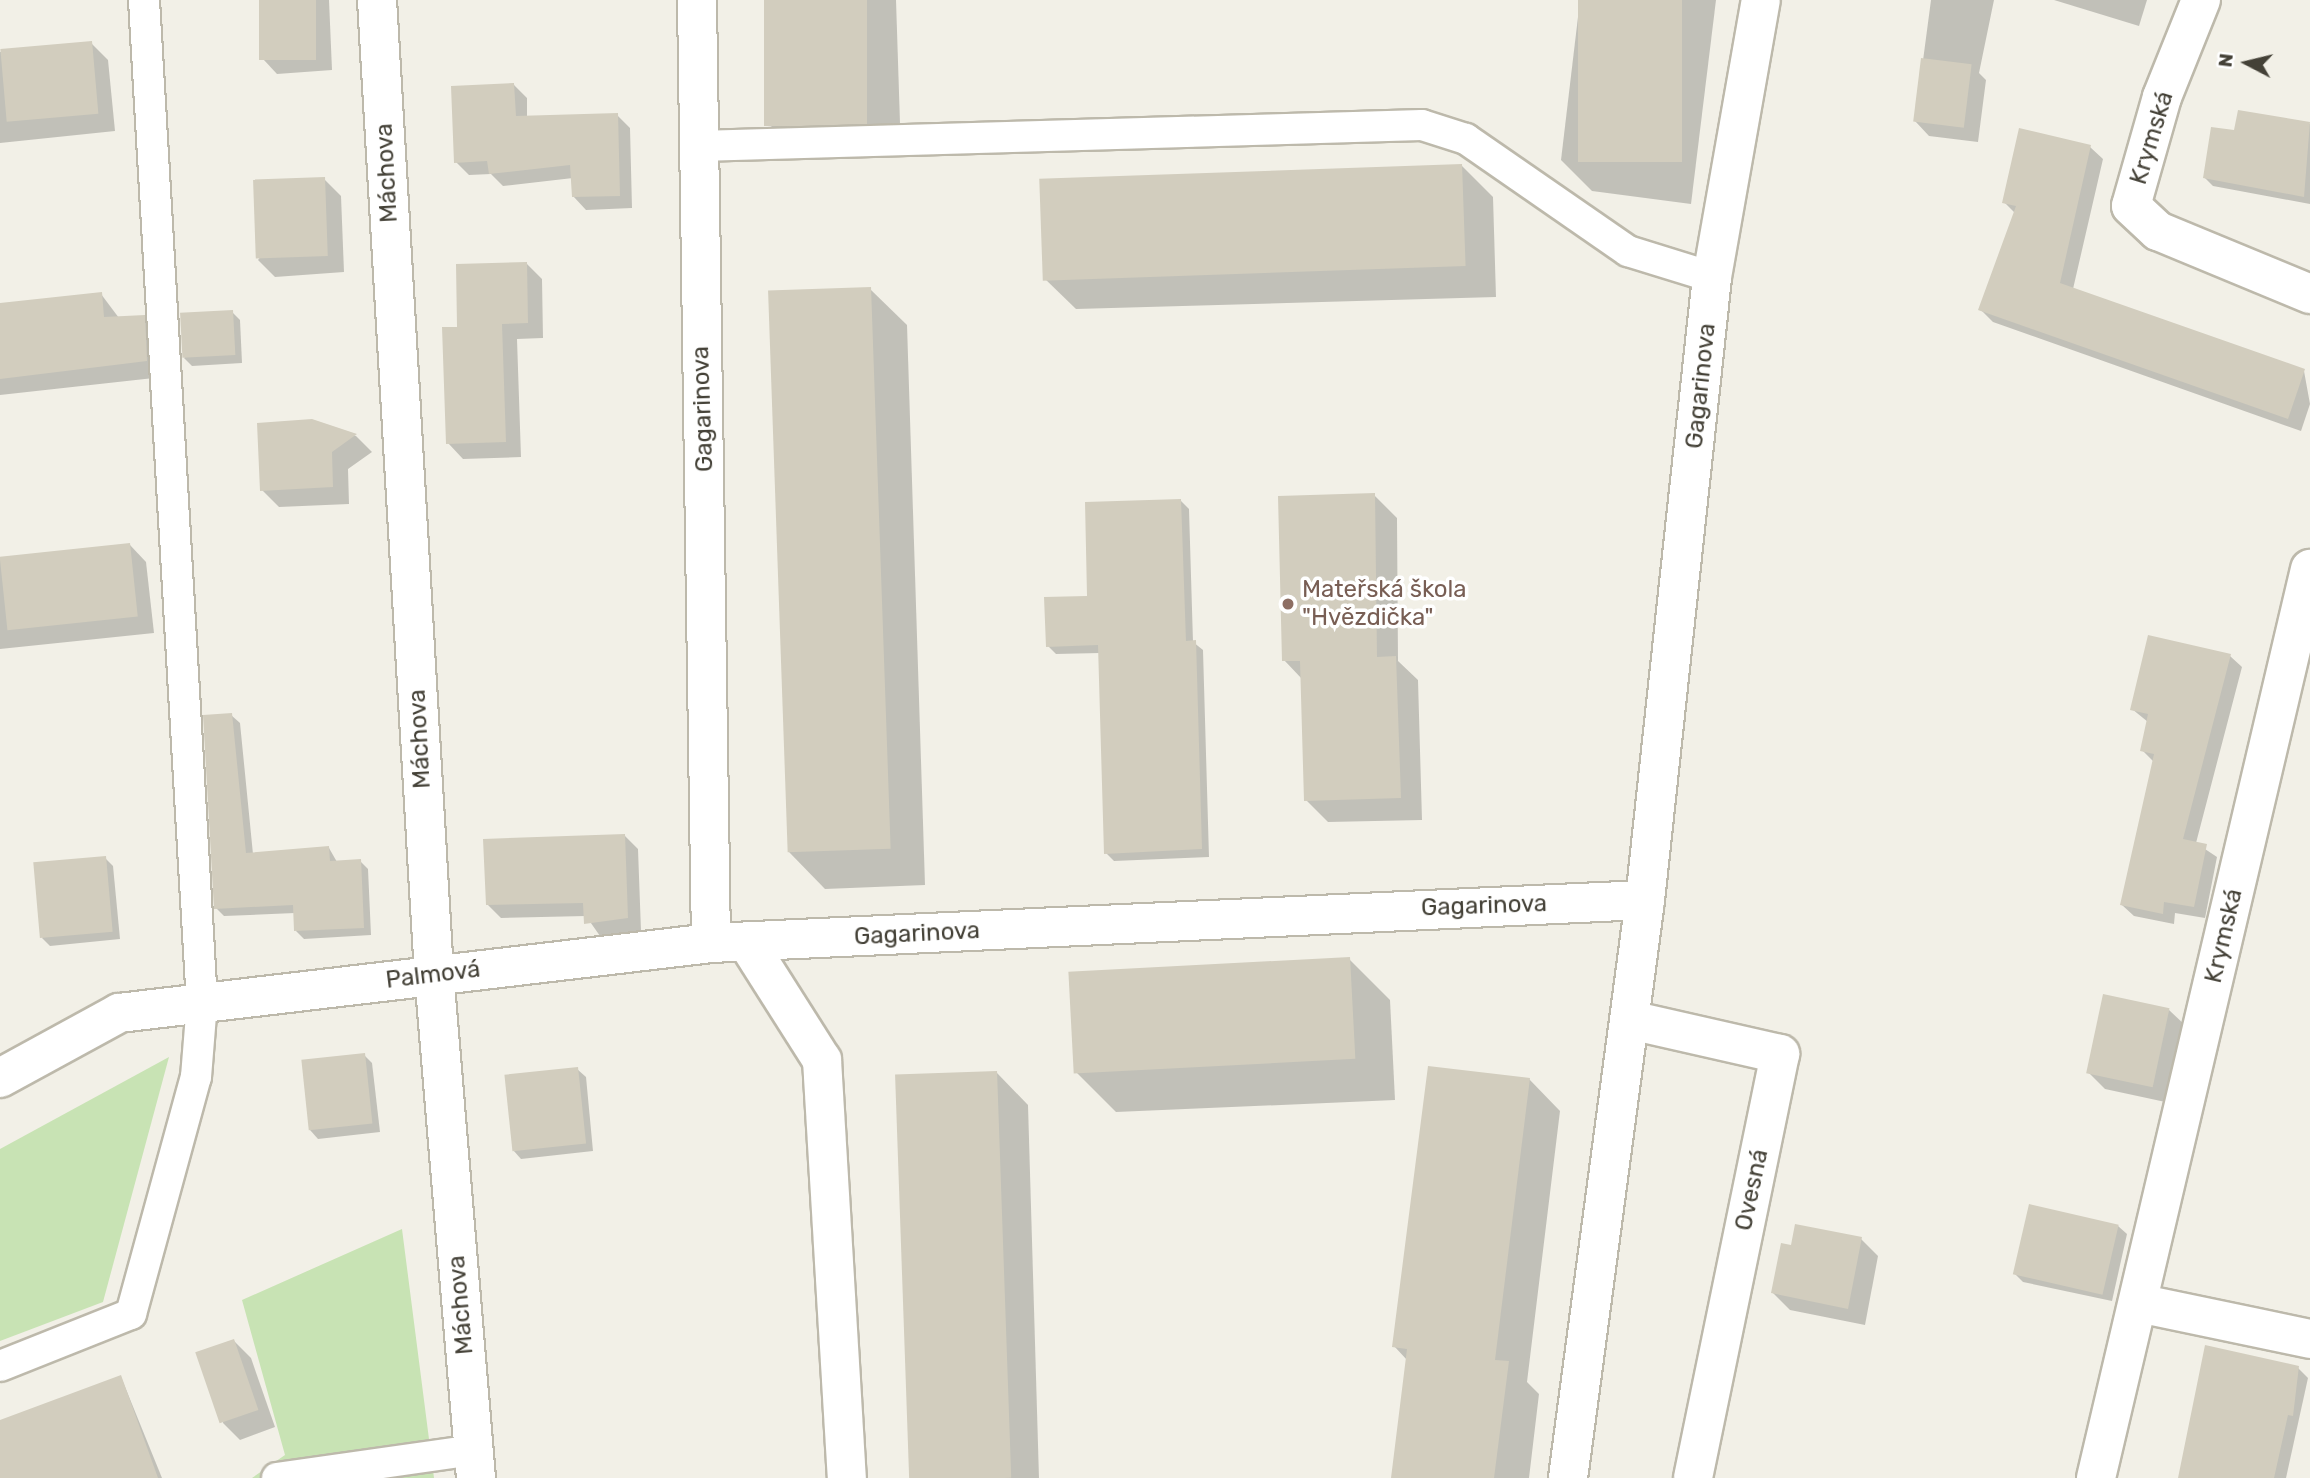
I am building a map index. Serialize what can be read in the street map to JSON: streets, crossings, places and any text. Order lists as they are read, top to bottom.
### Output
{
  "streets": {
    "street": [
      "Krymská",
      "Máchova",
      "Gagarinova",
      "Palmová",
      "Ovesná"
    ]
  },
  "crossings": [
    ["Máchova", "Palmová"],
    ["Gagarinova", "Palmová"],
    ["Gagarinova", "Ovesná"]
  ],
  "places": ["Mateřská škola \"Hvězdička\""],
  "north": "left"
}
